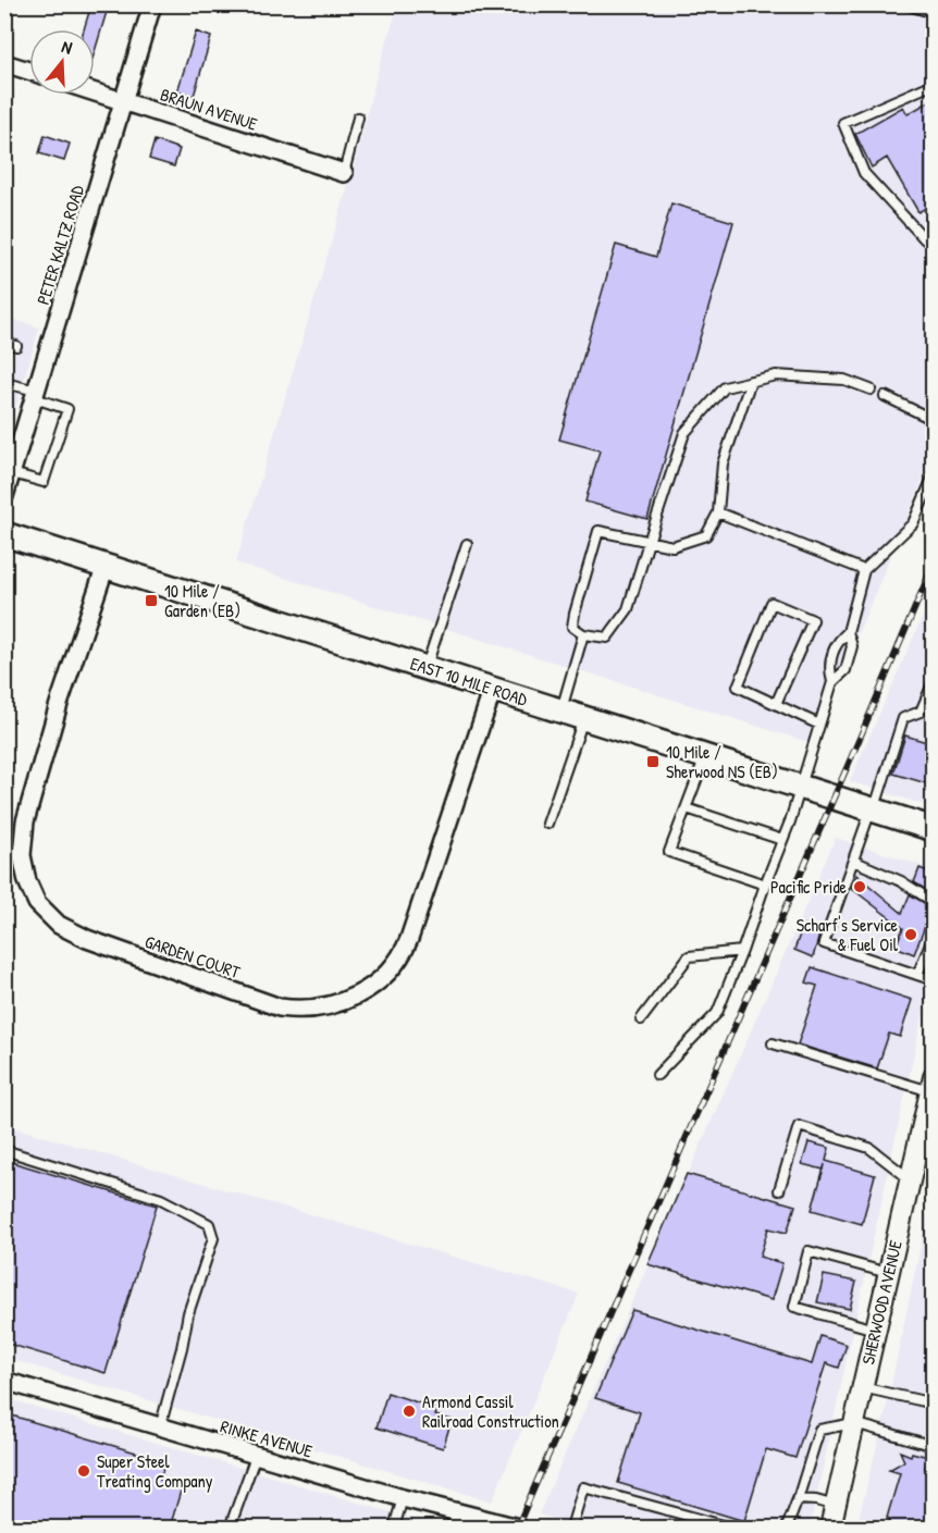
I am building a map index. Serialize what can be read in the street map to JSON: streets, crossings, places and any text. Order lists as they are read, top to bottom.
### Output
{
  "streets": {
    "main road": ["EAST 10 MILE ROAD"],
    "street": [
      "BRAUN AVENUE",
      "PETER KALTZ ROAD",
      "GARDEN COURT",
      "SHERWOOD AVENUE",
      "RINKE AVENUE"
    ]
  },
  "crossings": [
    ["BRAUN AVENUE", "PETER KALTZ ROAD"],
    ["EAST 10 MILE ROAD", "GARDEN COURT"]
  ],
  "places": {
    "transit": ["10 Mile / Garden (EB)", "10 Mile / Sherwood NS (EB)"],
    "other": [
      "Pacific Pride",
      "Scharf's Service & Fuel Oil",
      "Armond Cassil Railroad Construction",
      "Super Steel Treating Company"
    ]
  },
  "north": "top"
}
